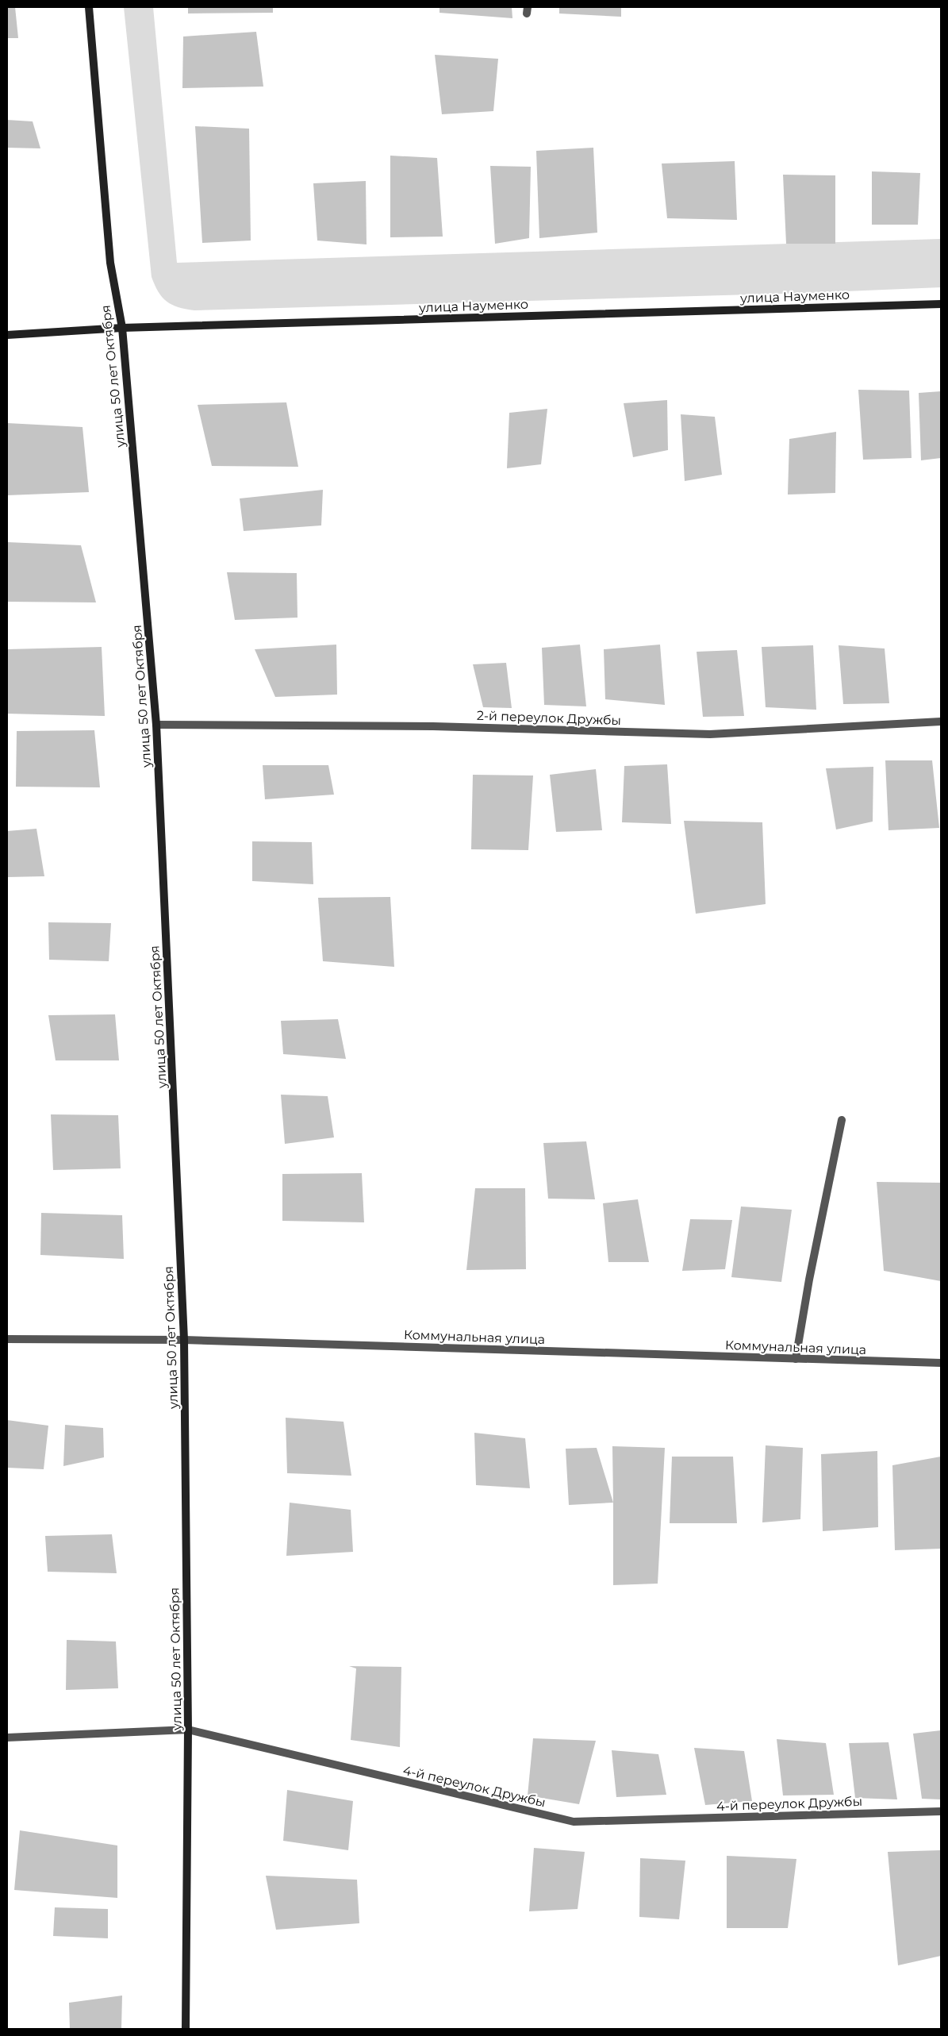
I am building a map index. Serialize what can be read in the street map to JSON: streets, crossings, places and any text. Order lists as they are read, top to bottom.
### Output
{
  "streets": {
    "main road": ["улица Науменко", "улица 50 лет Октября"],
    "street": ["2-й переулок Дружбы", "Коммунальная улица", "4-й переулок Дружбы"]
  },
  "crossings": [
    ["улица Науменко", "улица 50 лет Октября"],
    ["улица 50 лет Октября", "2-й переулок Дружбы"],
    ["улица 50 лет Октября", "Коммунальная улица"],
    ["улица 50 лет Октября", "4-й переулок Дружбы"]
  ]
}
